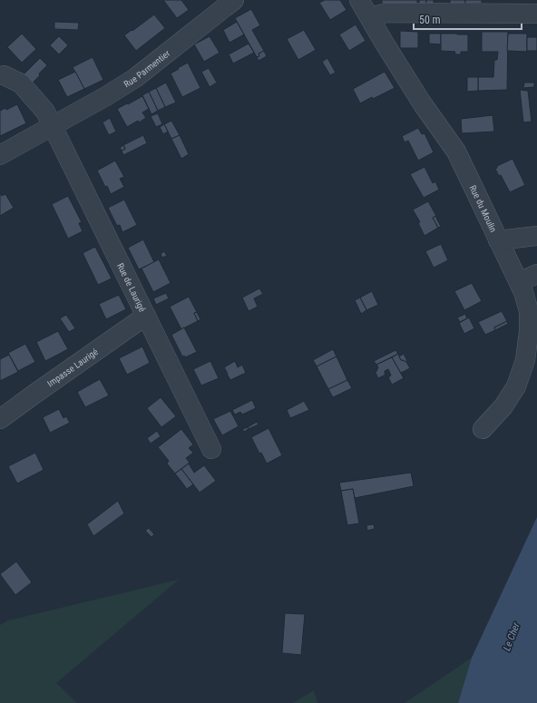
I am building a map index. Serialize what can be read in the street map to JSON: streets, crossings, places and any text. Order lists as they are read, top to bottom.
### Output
{
  "streets": {
    "street": [
      "Rue Parmentier",
      "Rue du Moulin",
      "Rue de Laurigé",
      "Impasse Laurigé"
    ]
  },
  "crossings": [
    ["Rue Parmentier", "Rue de Laurigé"],
    ["Rue de Laurigé", "Impasse Laurigé"]
  ],
  "water": ["Le Cher"],
  "scale_bar": "50 m"
}
